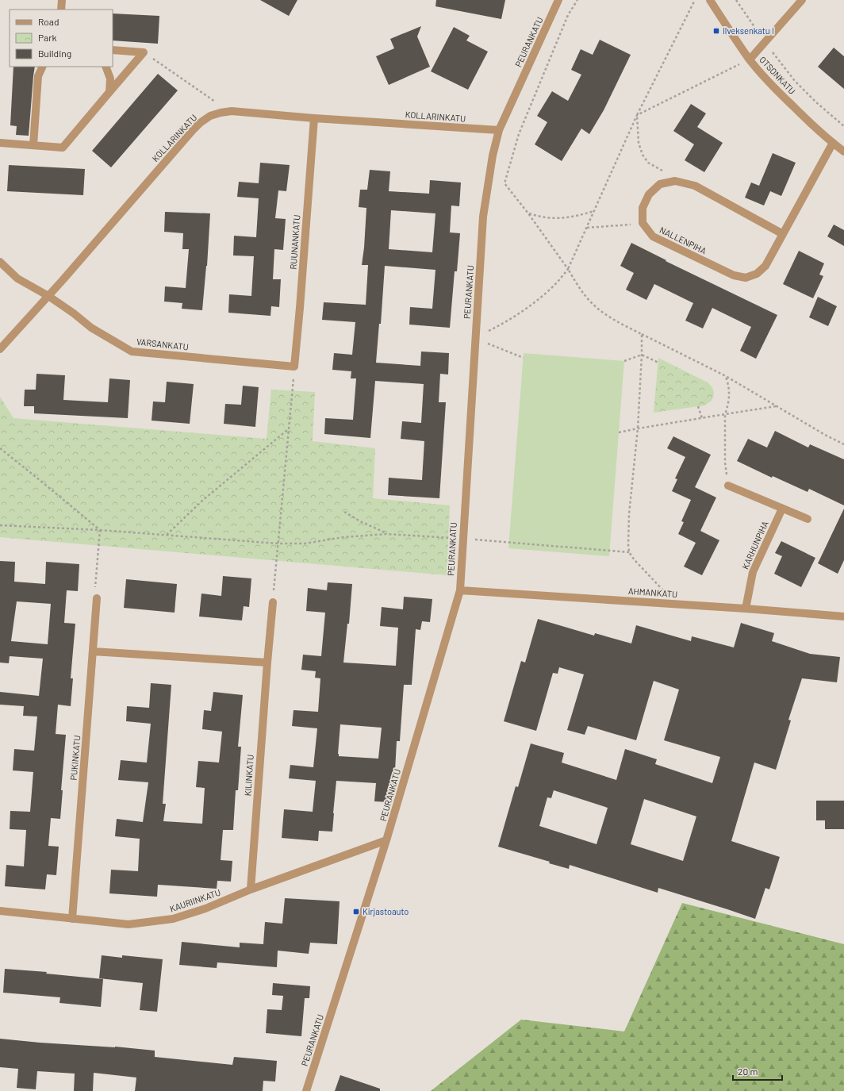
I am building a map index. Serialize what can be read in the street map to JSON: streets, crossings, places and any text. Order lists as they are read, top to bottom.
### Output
{
  "streets": {
    "street": [
      "PEURANKATU",
      "OTSONKATU",
      "KOLLARINKATU",
      "NALLENPIHA",
      "RUUNANKATU",
      "VARSANKATU",
      "KARHUNPIHA",
      "AHMANKATU",
      "PUKINKATU",
      "KILINKATU",
      "KAURIINKATU"
    ]
  },
  "crossings": [
    ["PEURANKATU", "KOLLARINKATU"],
    ["PEURANKATU", "AHMANKATU"],
    ["PEURANKATU", "KAURIINKATU"],
    ["OTSONKATU", "NALLENPIHA"],
    ["KOLLARINKATU", "RUUNANKATU"],
    ["KOLLARINKATU", "VARSANKATU"],
    ["RUUNANKATU", "VARSANKATU"],
    ["KARHUNPIHA", "AHMANKATU"],
    ["PUKINKATU", "KAURIINKATU"],
    ["KILINKATU", "KAURIINKATU"]
  ],
  "places": {
    "transit": ["Ilveksenkatu I", "Kirjastoauto"]
  },
  "legend": ["Road", "Park", "Building"],
  "scale_bar": "20 m"
}
